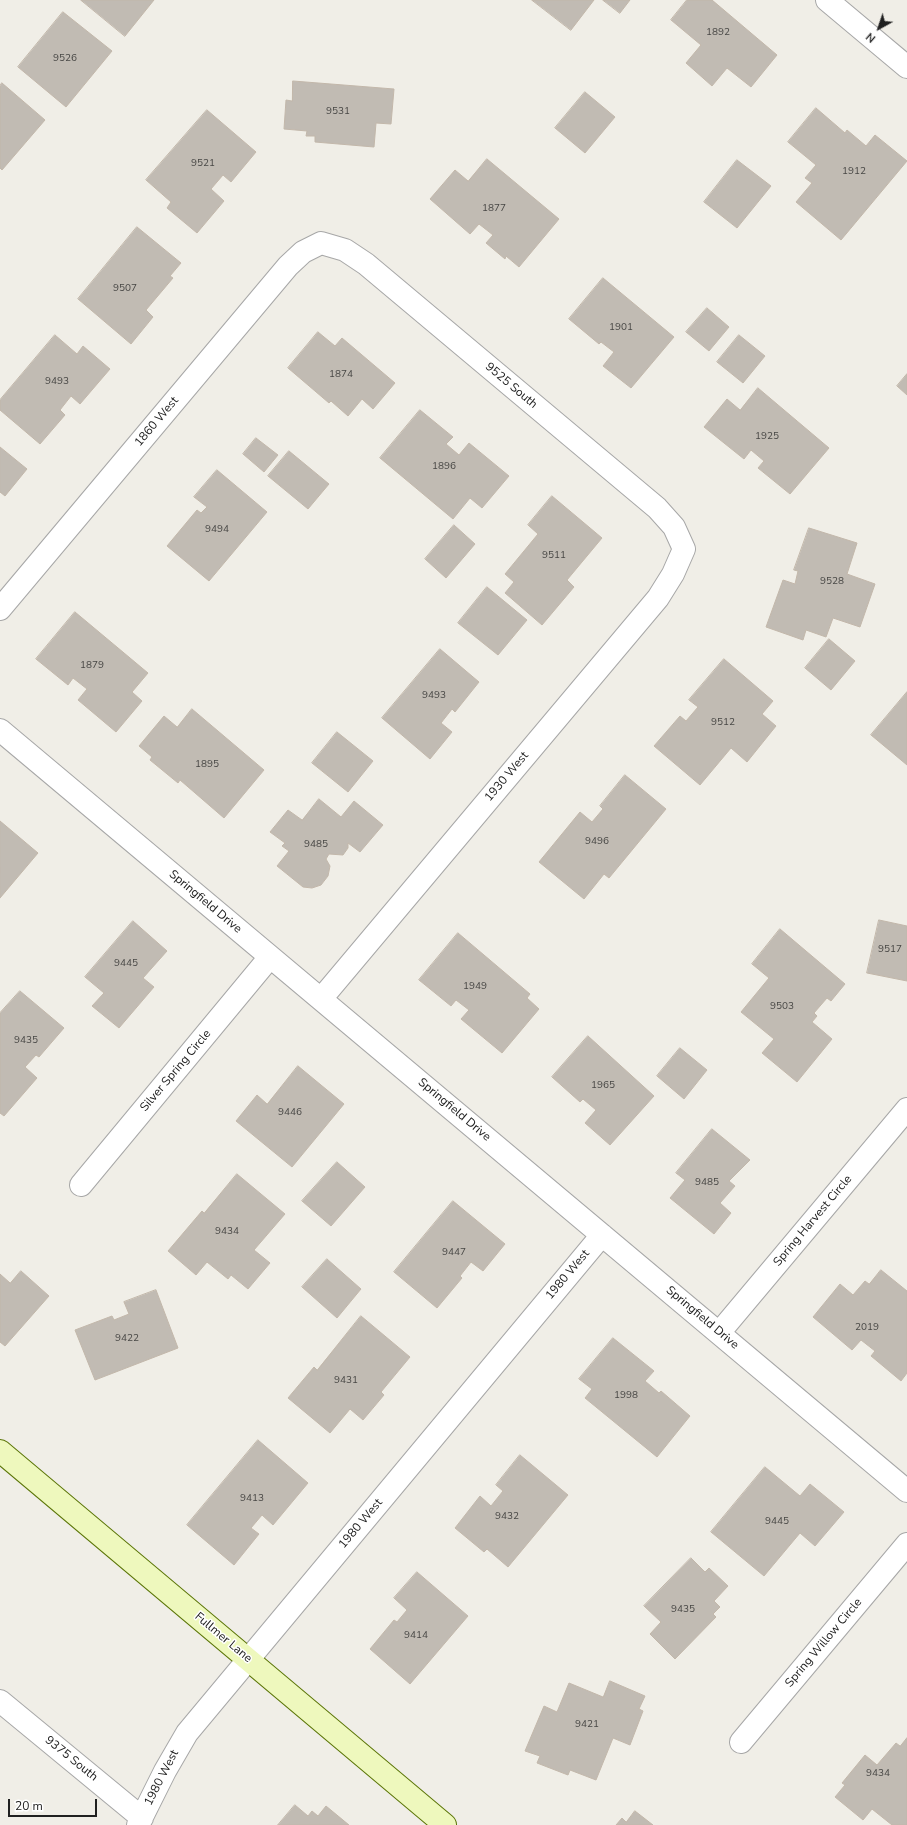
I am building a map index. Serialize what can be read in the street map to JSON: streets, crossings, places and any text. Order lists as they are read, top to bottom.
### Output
{
  "streets": {
    "street": [
      "9525 South",
      "1860 West",
      "1930 West",
      "Springfield Drive",
      "Silver Spring Circle",
      "Spring Harvest Circle",
      "1980 West",
      "Fullmer Lane",
      "Spring Willow Circle",
      "9375 South"
    ]
  },
  "crossings": [
    ["9525 South", "1860 West"],
    ["9525 South", "1930 West"],
    ["1930 West", "Springfield Drive"],
    ["Springfield Drive", "Silver Spring Circle"],
    ["Springfield Drive", "Spring Harvest Circle"],
    ["Springfield Drive", "1980 West"],
    ["1980 West", "Fullmer Lane"],
    ["1980 West", "9375 South"]
  ],
  "house_numbers": [
    "1892",
    "9526",
    "9531",
    "9521",
    "1912",
    "1877",
    "9507",
    "1901",
    "1874",
    "9493",
    "1925",
    "1896",
    "9494",
    "9511",
    "9528",
    "1879",
    "9493",
    "9512",
    "1895",
    "9496",
    "9485",
    "9517",
    "9445",
    "1949",
    "9503",
    "9435",
    "1965",
    "9446",
    "9485",
    "9434",
    "9447",
    "2019",
    "9422",
    "9431",
    "1998",
    "9413",
    "9432",
    "9445",
    "9435",
    "9414",
    "9421",
    "9434"
  ],
  "scale_bar": "20 m",
  "north": "bottom left"
}
